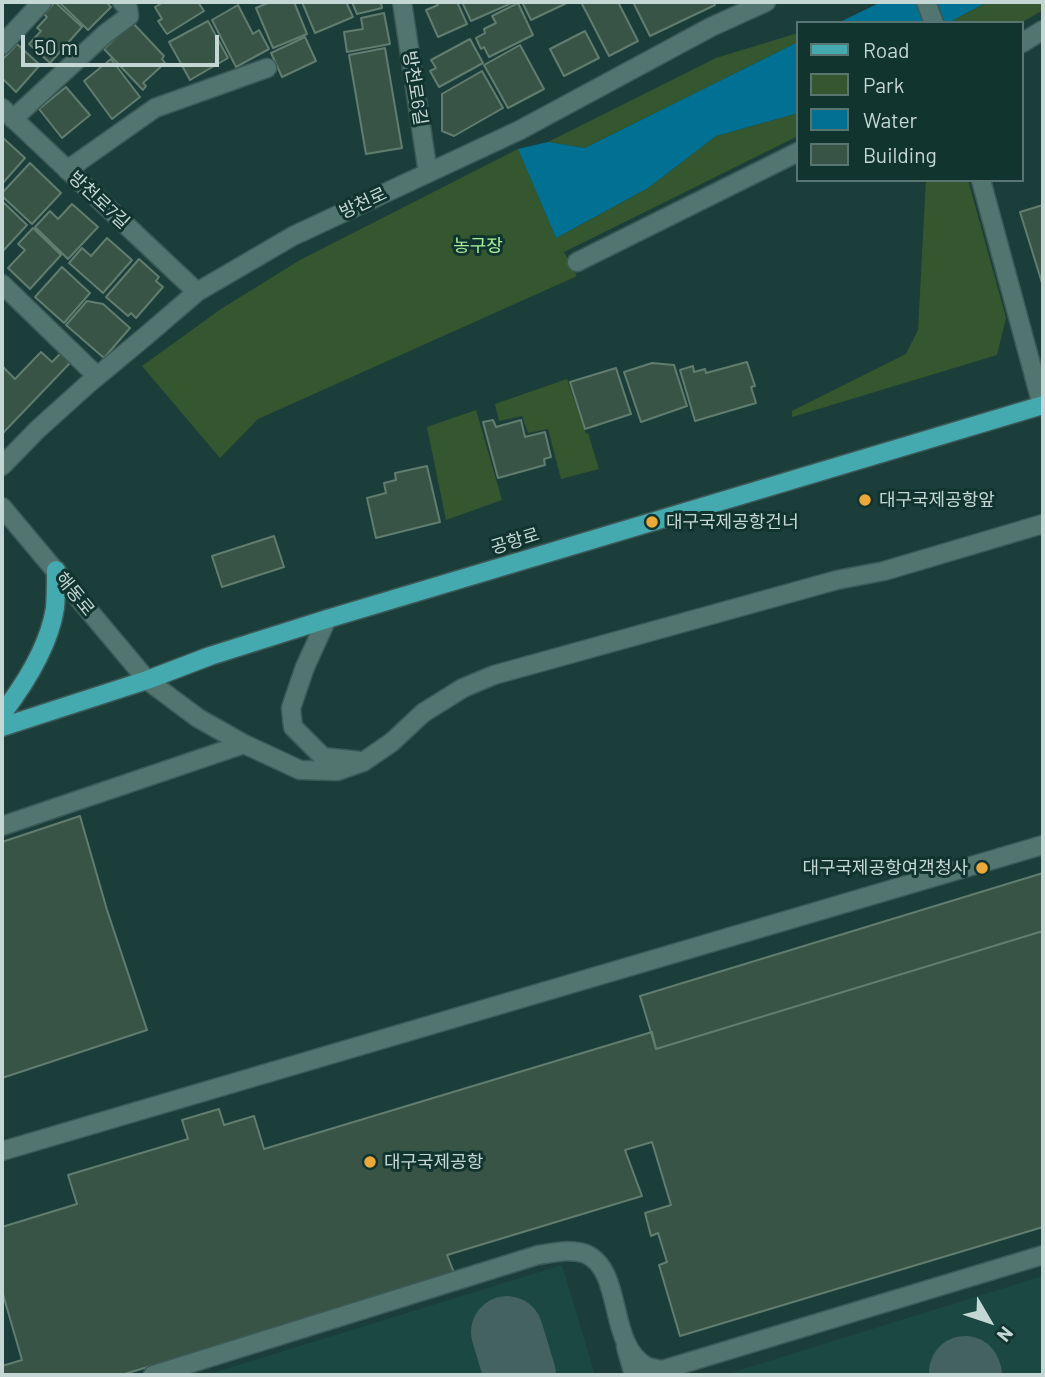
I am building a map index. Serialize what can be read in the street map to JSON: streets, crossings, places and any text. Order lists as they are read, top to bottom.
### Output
{
  "streets": {
    "main road": ["공항로"],
    "street": [
      "방천로6길",
      "방천로7길",
      "방천로",
      "해동로"
    ]
  },
  "crossings": [
    ["방천로6길", "방천로"],
    ["방천로7길", "방천로"],
    ["공항로", "해동로"]
  ],
  "parks": ["농구장"],
  "places": [
    "대구국제공항앞",
    "대구국제공항건너",
    "대구국제공항여객청사",
    "대구국제공항"
  ],
  "legend": [
    "Road",
    "Park",
    "Water",
    "Building"
  ],
  "scale_bar": "50 m",
  "north": "bottom right"
}
